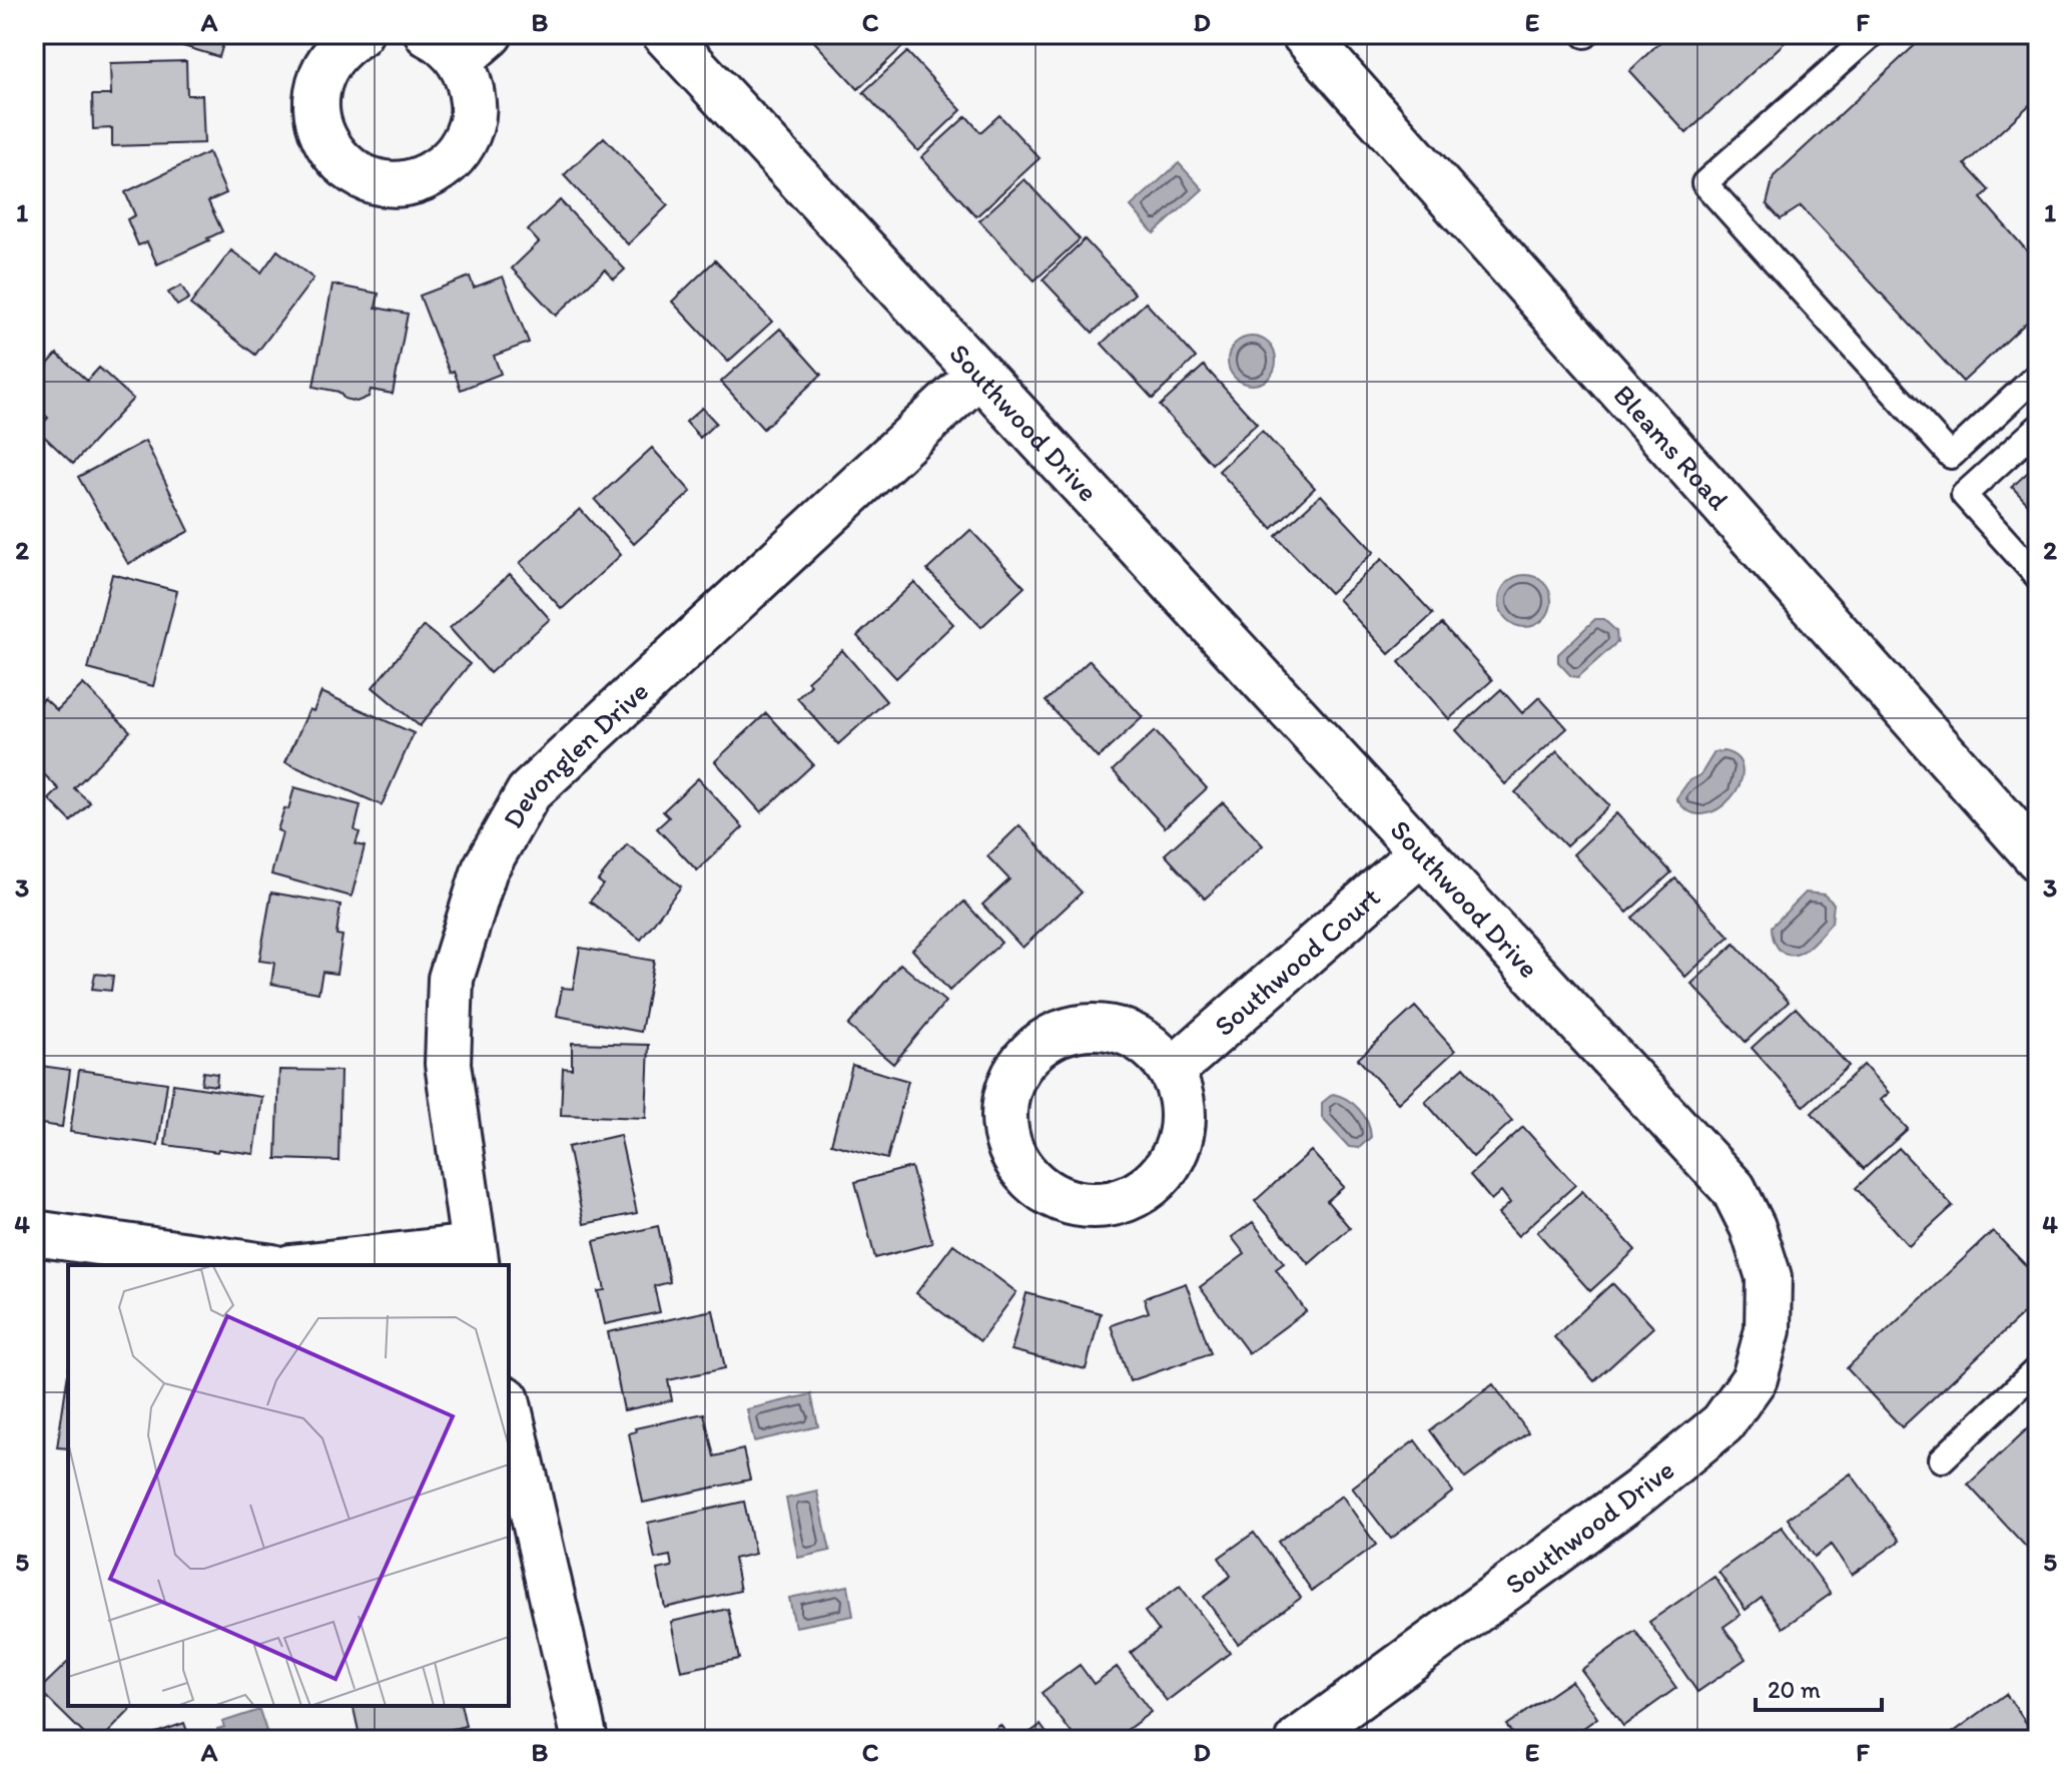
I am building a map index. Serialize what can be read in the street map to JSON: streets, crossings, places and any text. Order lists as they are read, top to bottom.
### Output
{
  "streets": {
    "street": [
      "Southwood Drive",
      "Bleams Road",
      "Devonglen Drive",
      "Southwood Court"
    ]
  },
  "crossings": [
    ["Southwood Drive", "Devonglen Drive"],
    ["Southwood Drive", "Southwood Court"]
  ],
  "scale_bar": "20 m",
  "grid": {
    "columns": [
      "A",
      "B",
      "C",
      "D",
      "E",
      "F"
    ],
    "rows": [
      "1",
      "2",
      "3",
      "4",
      "5"
    ]
  }
}
